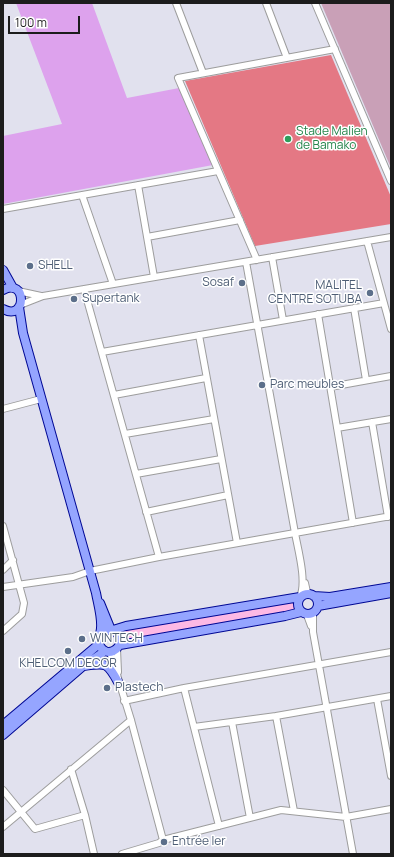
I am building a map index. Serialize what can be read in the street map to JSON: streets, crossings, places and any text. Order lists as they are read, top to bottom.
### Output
{
  "places": [
    "Stade Malien de Bamako",
    "SHELL",
    "Sosaf",
    "MALITEL CENTRE SOTUBA",
    "Supertank",
    "Parc meubles",
    "WINTECH",
    "KHELCOM DECOR",
    "Plastech",
    "Entrée Ier"
  ],
  "scale_bar": "100 m"
}
